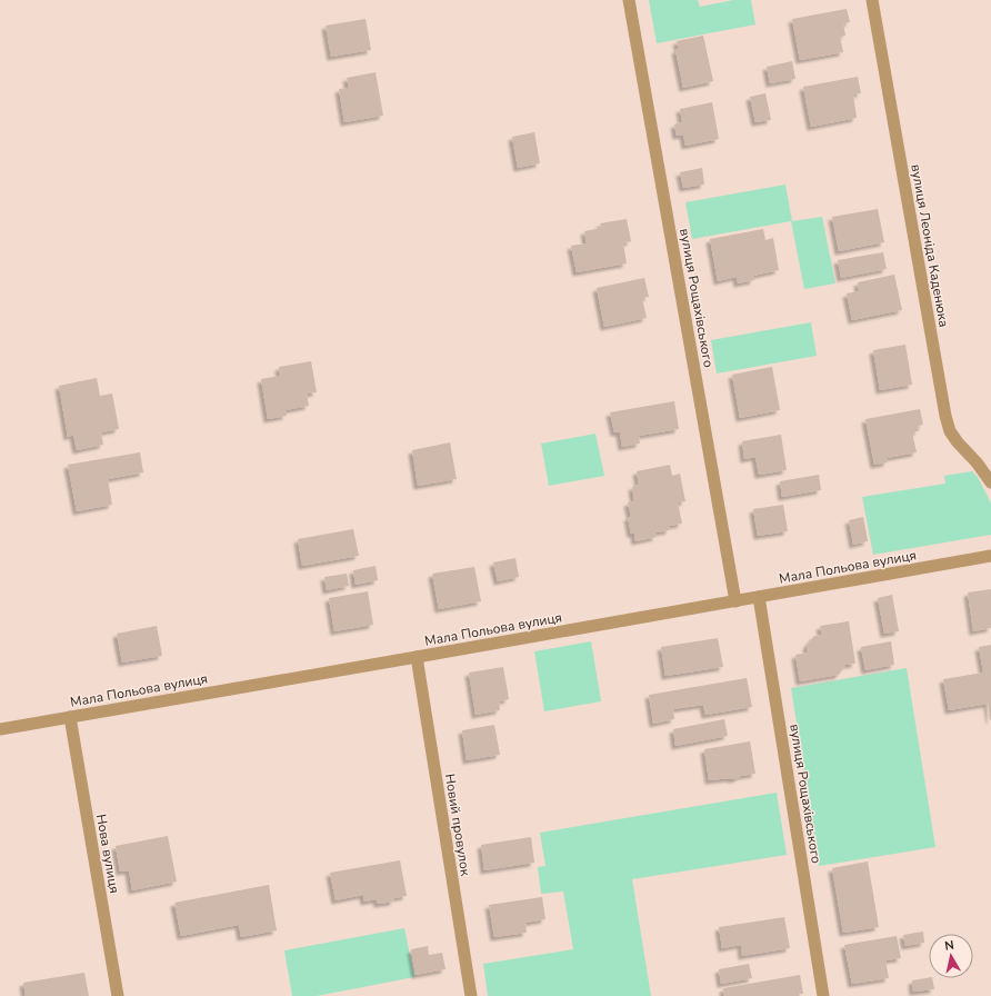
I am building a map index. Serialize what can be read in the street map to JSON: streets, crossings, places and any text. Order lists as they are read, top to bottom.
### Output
{
  "streets": {
    "street": [
      "вулиця Леоніда Каденюка",
      "вулиця Рощахівського",
      "Мала Польова вулиця",
      "Новий провулок",
      "Нова вулиця"
    ]
  },
  "crossings": [
    ["вулиця Рощахівського", "Мала Польова вулиця"],
    ["Мала Польова вулиця", "Новий провулок"],
    ["Мала Польова вулиця", "Нова вулиця"]
  ],
  "north": "top"
}
